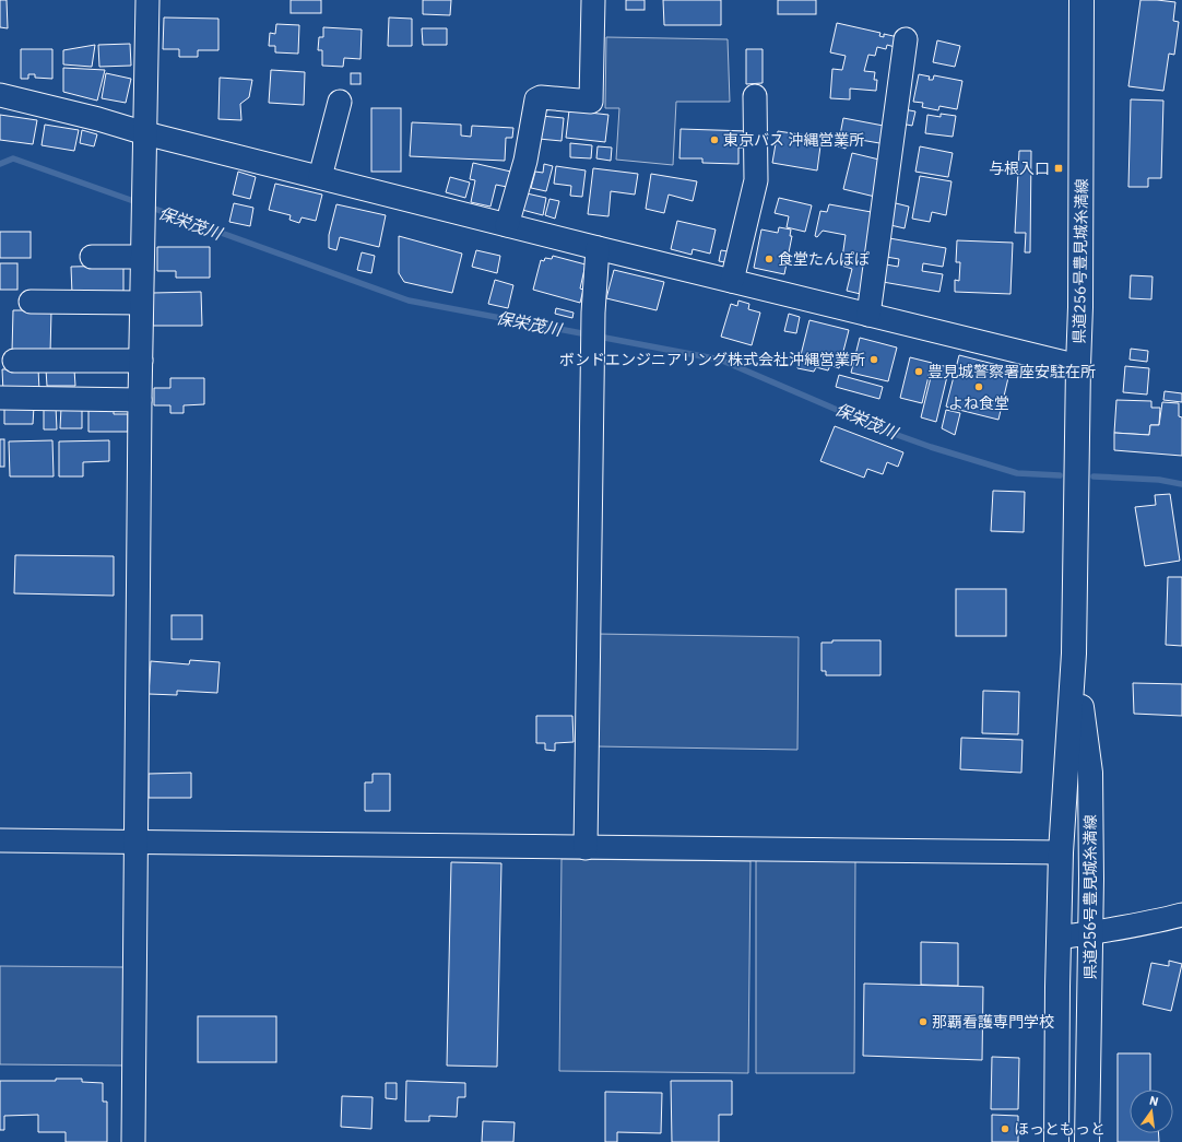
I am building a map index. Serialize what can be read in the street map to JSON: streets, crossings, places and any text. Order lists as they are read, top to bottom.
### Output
{
  "streets": {
    "main road": ["県道256号豊見城糸満線"]
  },
  "water": ["保栄茂川"],
  "places": {
    "other": [
      "東京バス 沖縄営業所",
      "食堂たんぽぽ",
      "ボンドエンジニアリング株式会社沖縄営業所",
      "豊見城警察署座安駐在所",
      "よね食堂",
      "那覇看護専門学校",
      "ほっともっと"
    ],
    "transit": ["与根入口"]
  },
  "north": "top"
}
